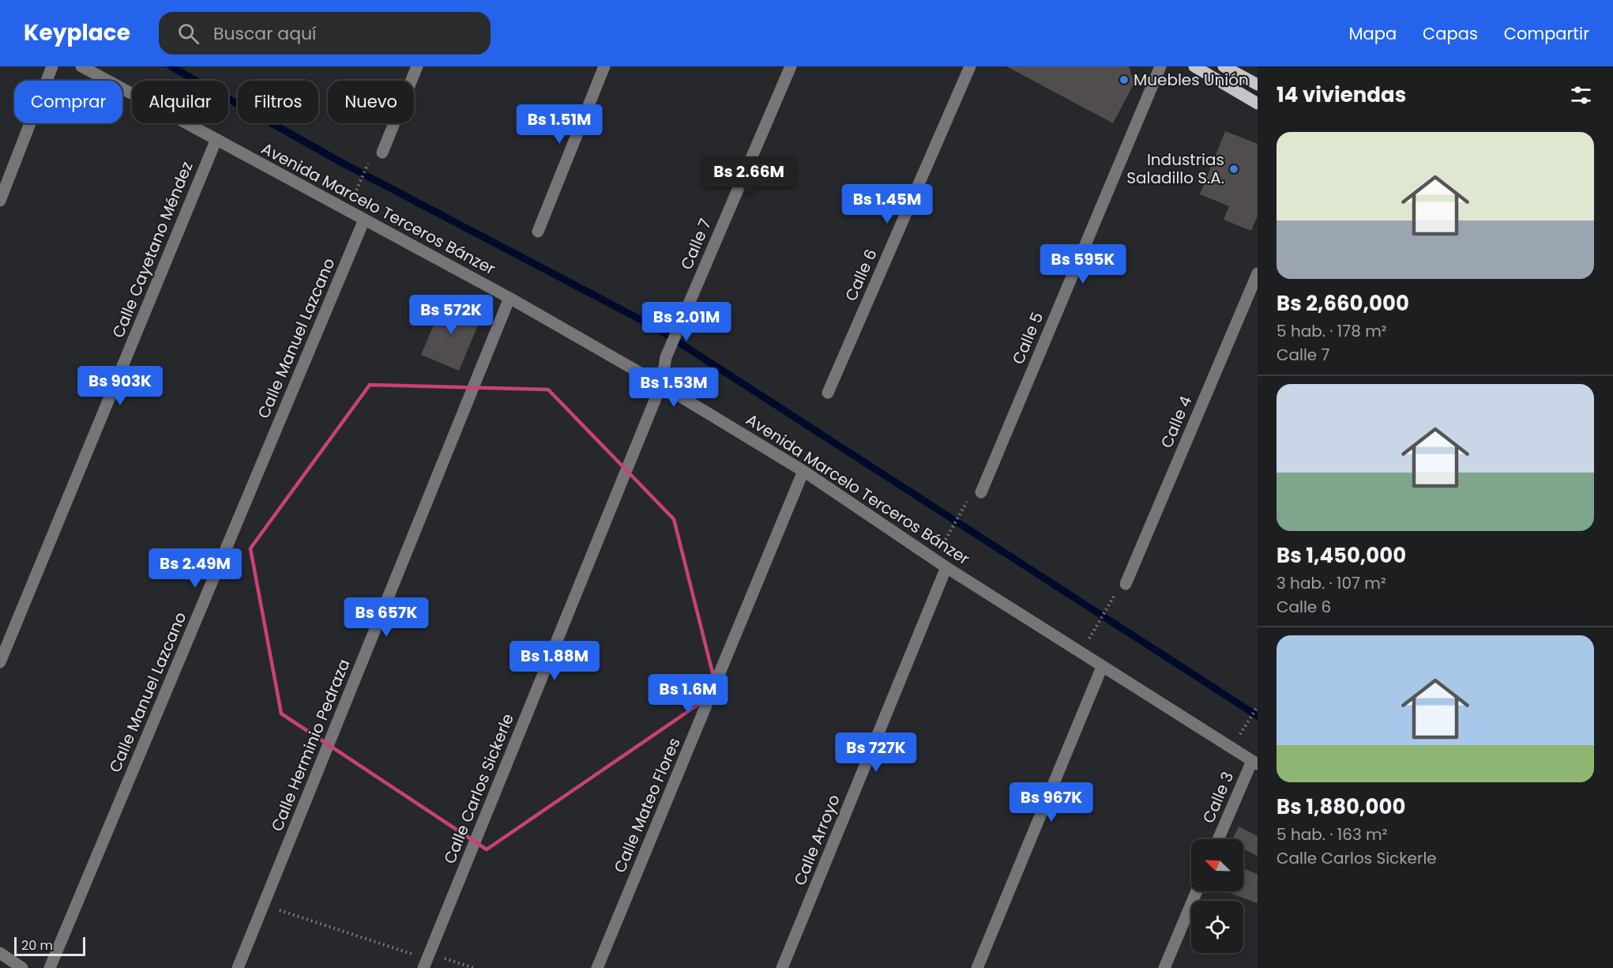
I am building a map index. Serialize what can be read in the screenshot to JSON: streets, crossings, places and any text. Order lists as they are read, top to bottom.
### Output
{
  "streets": {
    "street": [
      "Avenida Marcelo Terceros Bánzer",
      "Calle 7",
      "Calle Cayetano Méndez",
      "Calle 6",
      "Calle Manuel Lazcano",
      "Calle 5",
      "Calle 4",
      "Calle Herminio Pedraza",
      "Calle Carlos Sickerle",
      "Calle 3",
      "Calle Mateo Flores",
      "Calle Arroyo"
    ]
  },
  "crossings": [
    ["Avenida Marcelo Terceros Bánzer", "Calle 7"],
    ["Avenida Marcelo Terceros Bánzer", "Calle Cayetano Méndez"],
    ["Avenida Marcelo Terceros Bánzer", "Calle Manuel Lazcano"],
    ["Avenida Marcelo Terceros Bánzer", "Calle Herminio Pedraza"],
    ["Avenida Marcelo Terceros Bánzer", "Calle Carlos Sickerle"],
    ["Avenida Marcelo Terceros Bánzer", "Calle 3"],
    ["Avenida Marcelo Terceros Bánzer", "Calle Mateo Flores"],
    ["Avenida Marcelo Terceros Bánzer", "Calle Arroyo"],
    ["Calle 7", "Calle Carlos Sickerle"]
  ],
  "places": ["Muebles Unión", "Industrias Saladillo S.A."],
  "scale_bar": "20 m",
  "north": "top left",
  "page": {
    "header": "Keyplace",
    "search": "Buscar aquí",
    "nav": ["Mapa", "Capas", "Compartir"],
    "heading": "14 viviendas",
    "chip": [
      "Comprar",
      "Alquilar",
      "Filtros",
      "Nuevo"
    ],
    "price": [
      "Bs 1.51M",
      "Bs 2.66M",
      "Bs 1.45M",
      "Bs 595K",
      "Bs 572K",
      "Bs 2.01M",
      "Bs 903K",
      "Bs 1.53M",
      "Bs 2.49M",
      "Bs 657K",
      "Bs 1.88M",
      "Bs 1.6M",
      "Bs 727K",
      "Bs 967K"
    ],
    "list": [
      {
        "name": "Bs 2,660,000",
        "note": "5 hab. · 178 m² · Calle 7"
      },
      {
        "name": "Bs 1,450,000",
        "note": "3 hab. · 107 m² · Calle 6"
      },
      {
        "name": "Bs 1,880,000",
        "note": "5 hab. · 163 m² · Calle Carlos Sickerle"
      }
    ],
    "scale": "20 m"
  }
}
